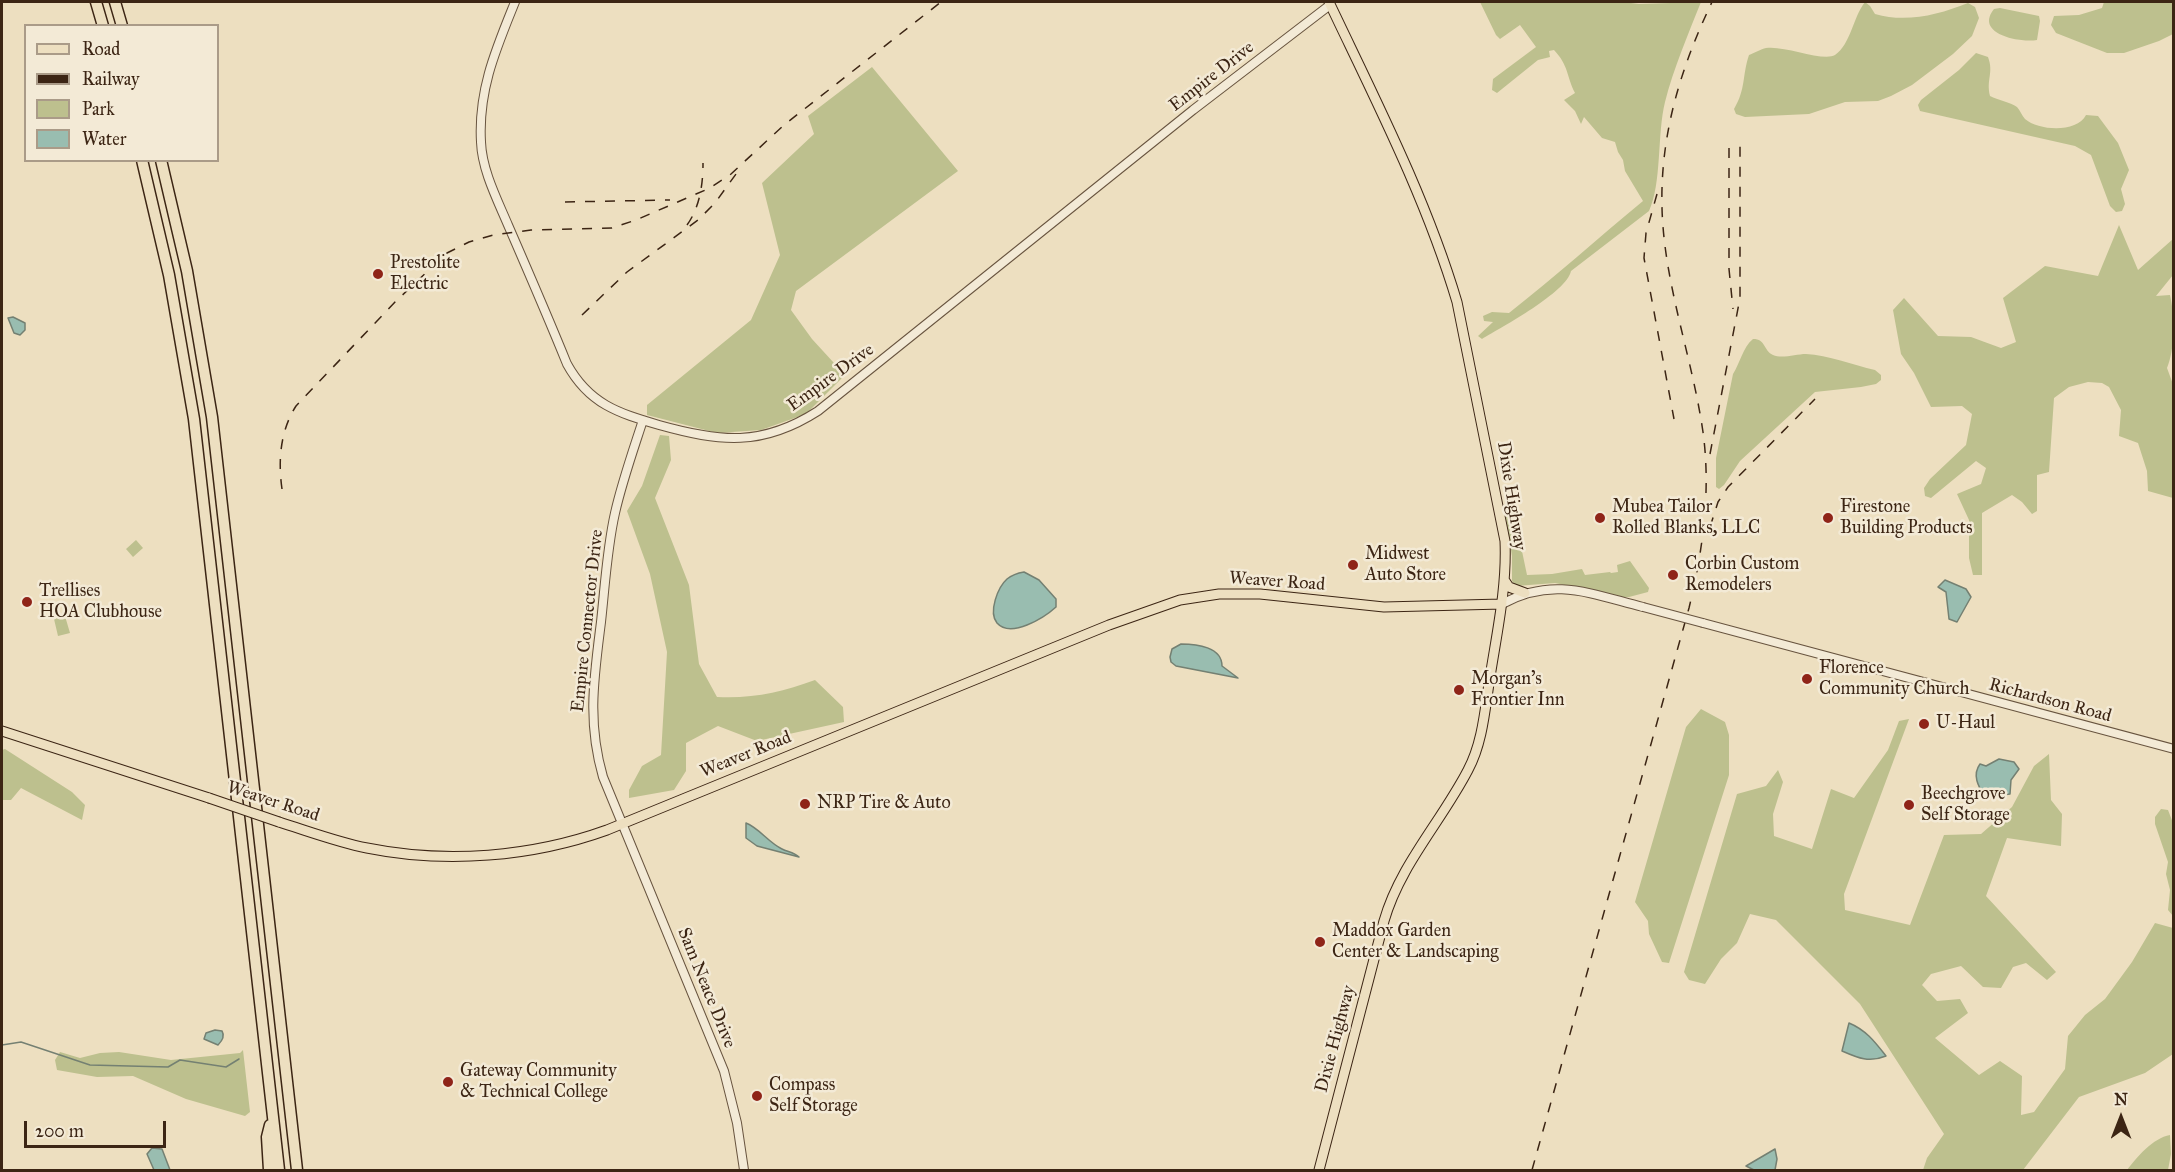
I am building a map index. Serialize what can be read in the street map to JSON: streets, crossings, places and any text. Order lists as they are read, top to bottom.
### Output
{
  "streets": {
    "main road": ["Dixie Highway", "Weaver Road"],
    "street": [
      "Empire Drive",
      "Empire Connector Drive",
      "Richardson Road",
      "Sam Neace Drive"
    ]
  },
  "crossings": [
    ["Empire Drive", "Dixie Highway"],
    ["Empire Drive", "Empire Connector Drive"],
    ["Dixie Highway", "Weaver Road"],
    ["Dixie Highway", "Richardson Road"],
    ["Weaver Road", "Empire Connector Drive"],
    ["Weaver Road", "Richardson Road"],
    ["Weaver Road", "Sam Neace Drive"],
    ["Empire Connector Drive", "Sam Neace Drive"]
  ],
  "places": [
    "Prestolite Electric",
    "Mubea Tailor Rolled Blanks, LLC",
    "Firestone Building Products",
    "Midwest Auto Store",
    "Corbin Custom Remodelers",
    "Trellises HOA Clubhouse",
    "Florence Community Church",
    "Morgan's Frontier Inn",
    "U-Haul",
    "NRP Tire & Auto",
    "Beechgrove Self Storage",
    "Maddox Garden Center & Landscaping",
    "Gateway Community & Technical College",
    "Compass Self Storage"
  ],
  "legend": [
    "Road",
    "Railway",
    "Park",
    "Water"
  ],
  "scale_bar": "200 m",
  "north": "top"
}
